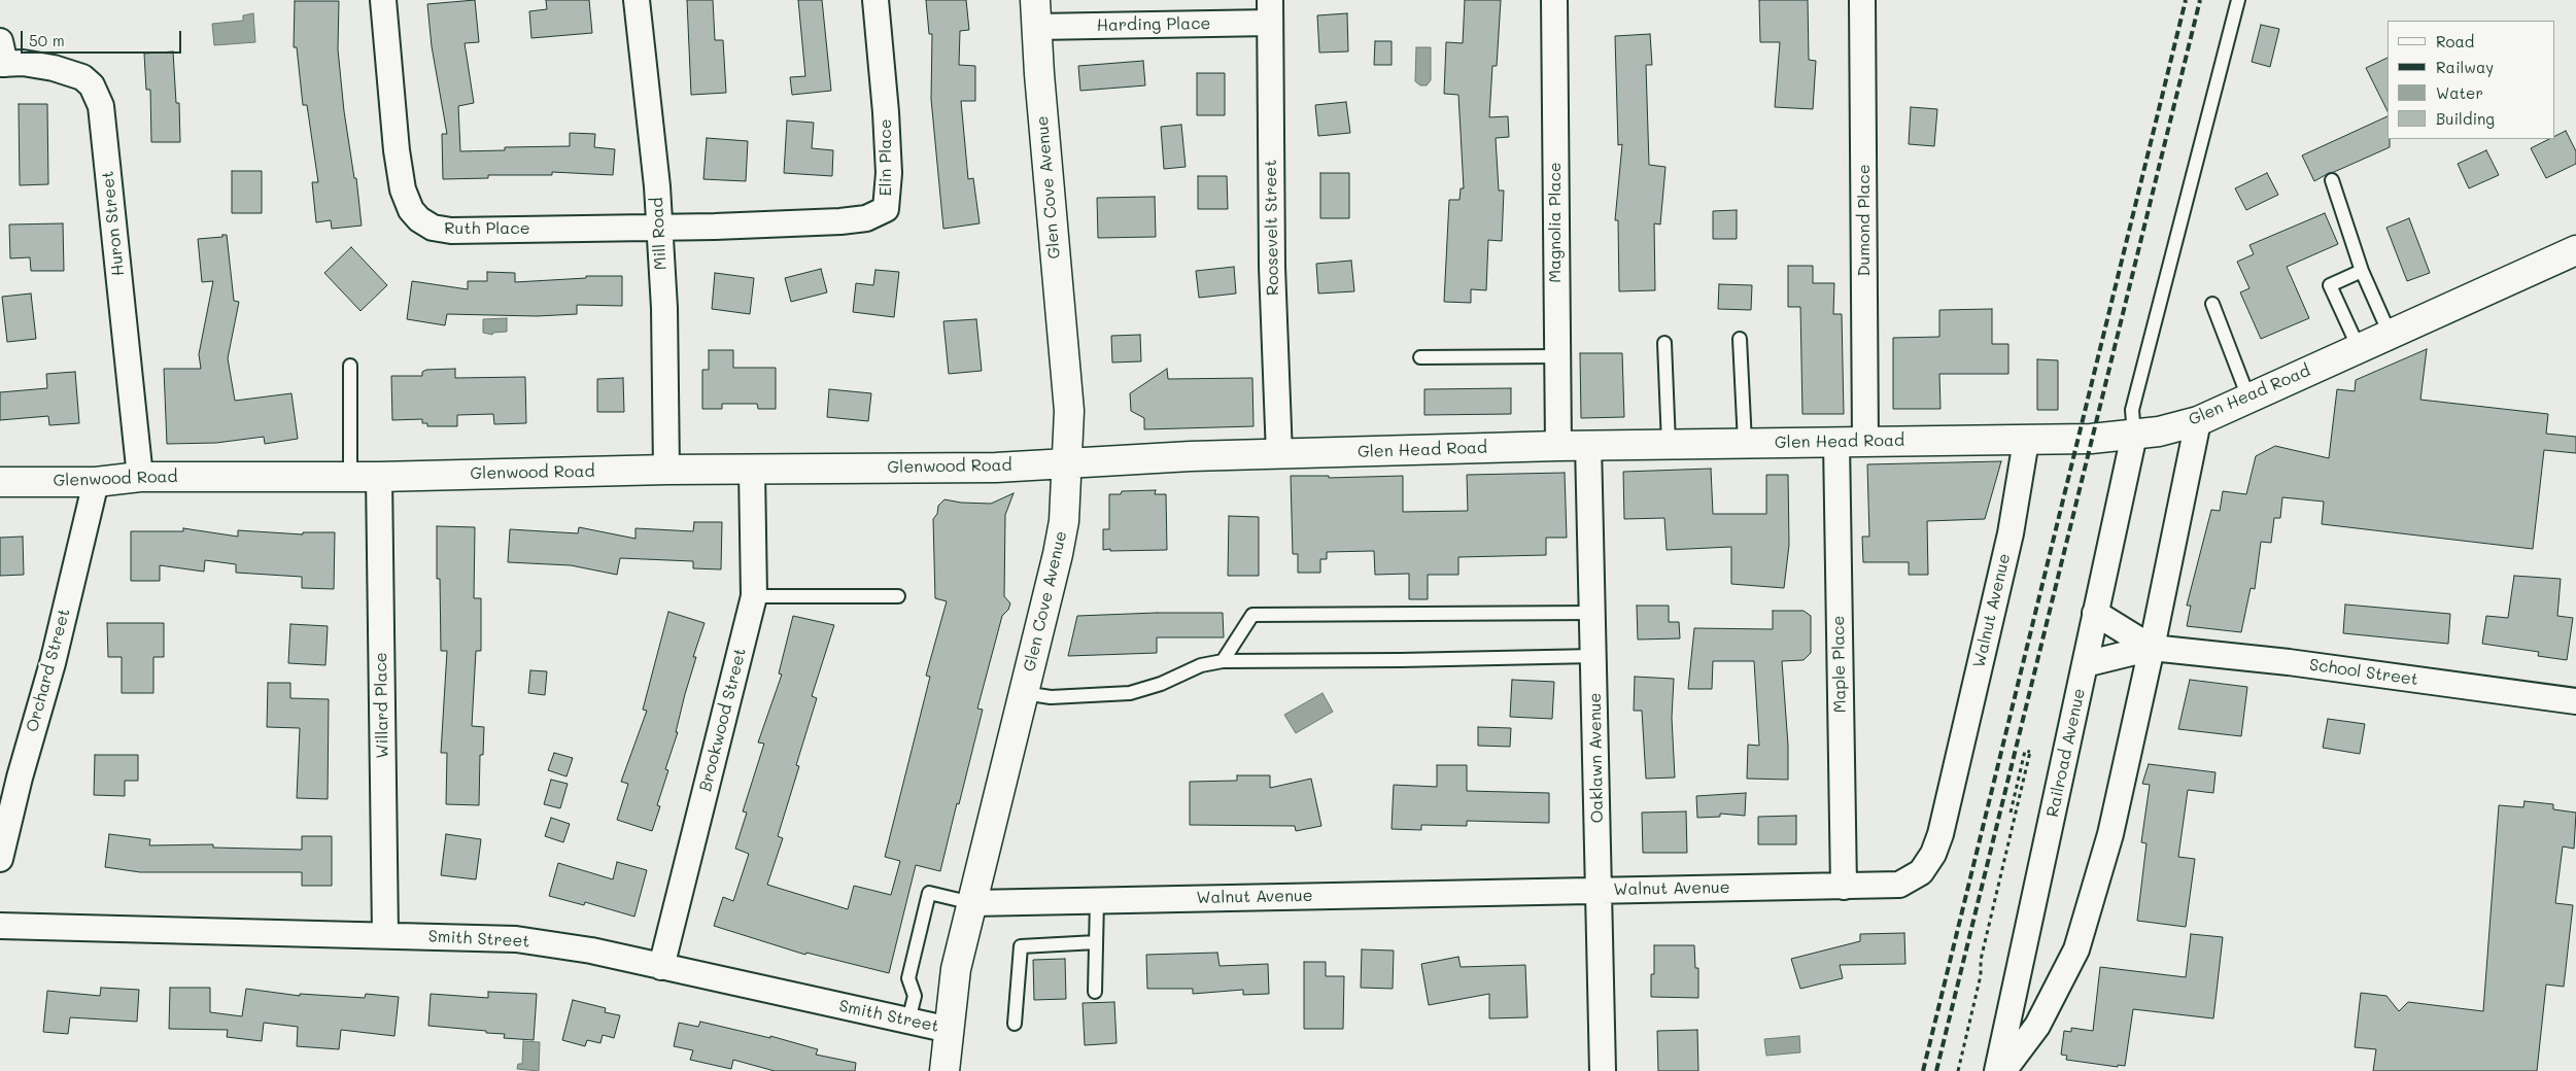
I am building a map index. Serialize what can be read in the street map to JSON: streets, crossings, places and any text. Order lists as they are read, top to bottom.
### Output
{
  "streets": {
    "main road": ["Glen Cove Avenue", "Glen Head Road", "Glenwood Road"],
    "street": [
      "Harding Place",
      "Elin Place",
      "Dumond Place",
      "Magnolia Place",
      "Huron Street",
      "Roosevelt Street",
      "Ruth Place",
      "Mill Road",
      "Walnut Avenue",
      "Maple Place",
      "Orchard Street",
      "School Street",
      "Willard Place",
      "Brookwood Street",
      "Railroad Avenue",
      "Oaklawn Avenue",
      "Smith Street"
    ]
  },
  "crossings": [
    ["Harding Place", "Glen Cove Avenue"],
    ["Harding Place", "Roosevelt Street"],
    ["Elin Place", "Ruth Place"],
    ["Elin Place", "Mill Road"],
    ["Glen Cove Avenue", "Glen Head Road"],
    ["Glen Cove Avenue", "Glenwood Road"],
    ["Glen Cove Avenue", "Walnut Avenue"],
    ["Glen Cove Avenue", "Smith Street"],
    ["Dumond Place", "Glen Head Road"],
    ["Magnolia Place", "Glen Head Road"],
    ["Huron Street", "Glenwood Road"],
    ["Roosevelt Street", "Glen Head Road"],
    ["Ruth Place", "Mill Road"],
    ["Mill Road", "Glenwood Road"],
    ["Glen Head Road", "Glenwood Road"],
    ["Glen Head Road", "Walnut Avenue"],
    ["Glen Head Road", "Maple Place"],
    ["Glen Head Road", "Railroad Avenue"],
    ["Glen Head Road", "Oaklawn Avenue"],
    ["Glenwood Road", "Orchard Street"],
    ["Glenwood Road", "Willard Place"],
    ["Glenwood Road", "Brookwood Street"],
    ["Walnut Avenue", "Maple Place"],
    ["Walnut Avenue", "Oaklawn Avenue"],
    ["School Street", "Railroad Avenue"],
    ["Willard Place", "Smith Street"],
    ["Brookwood Street", "Smith Street"]
  ],
  "legend": [
    "Road",
    "Railway",
    "Water",
    "Building"
  ],
  "scale_bar": "50 m"
}
